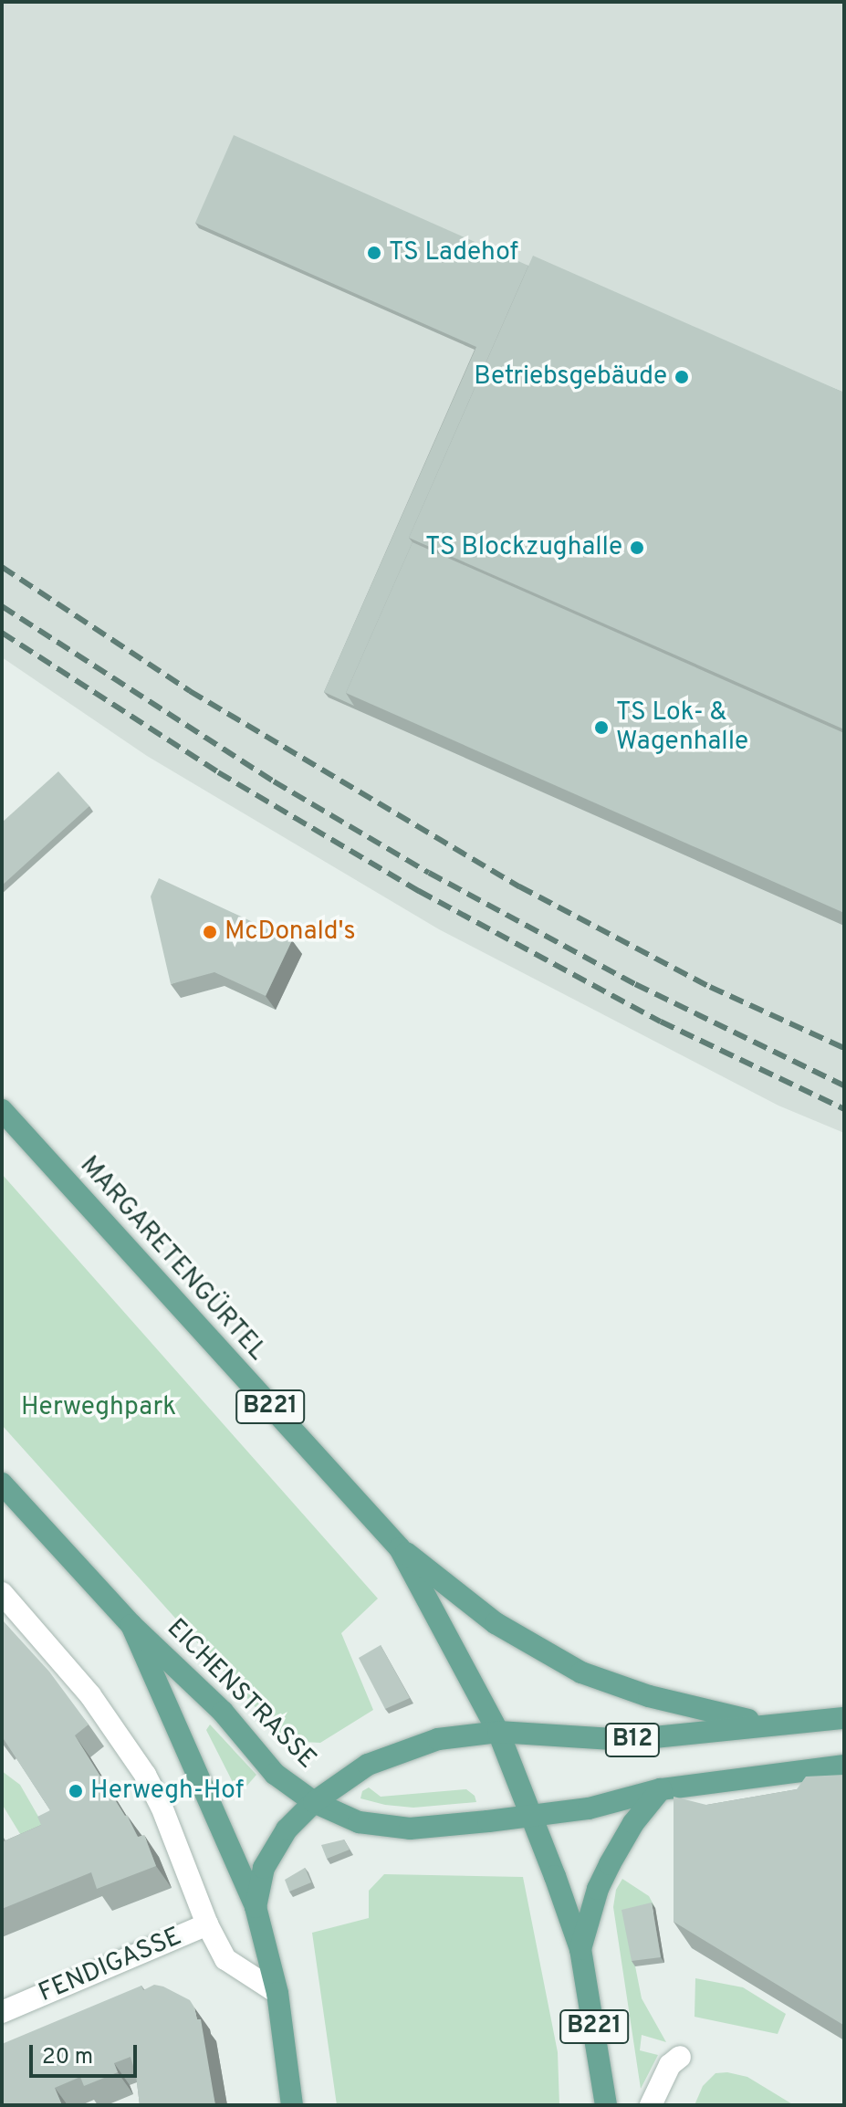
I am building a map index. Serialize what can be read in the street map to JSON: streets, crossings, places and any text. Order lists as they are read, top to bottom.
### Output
{
  "streets": {
    "main road": [
      "MARGARETENGÜRTEL",
      "B221",
      "EICHENSTRASSE",
      "B12"
    ],
    "street": ["FENDIGASSE"]
  },
  "crossings": [
    ["MARGARETENGÜRTEL", "B221"],
    ["MARGARETENGÜRTEL", "EICHENSTRASSE"],
    ["B221", "EICHENSTRASSE"]
  ],
  "parks": ["Herweghpark"],
  "places": [
    "TS Ladehof",
    "Betriebsgebäude",
    "TS Blockzughalle",
    "TS Lok- & Wagenhalle",
    "McDonald's",
    "Herwegh-Hof"
  ],
  "scale_bar": "20 m"
}
